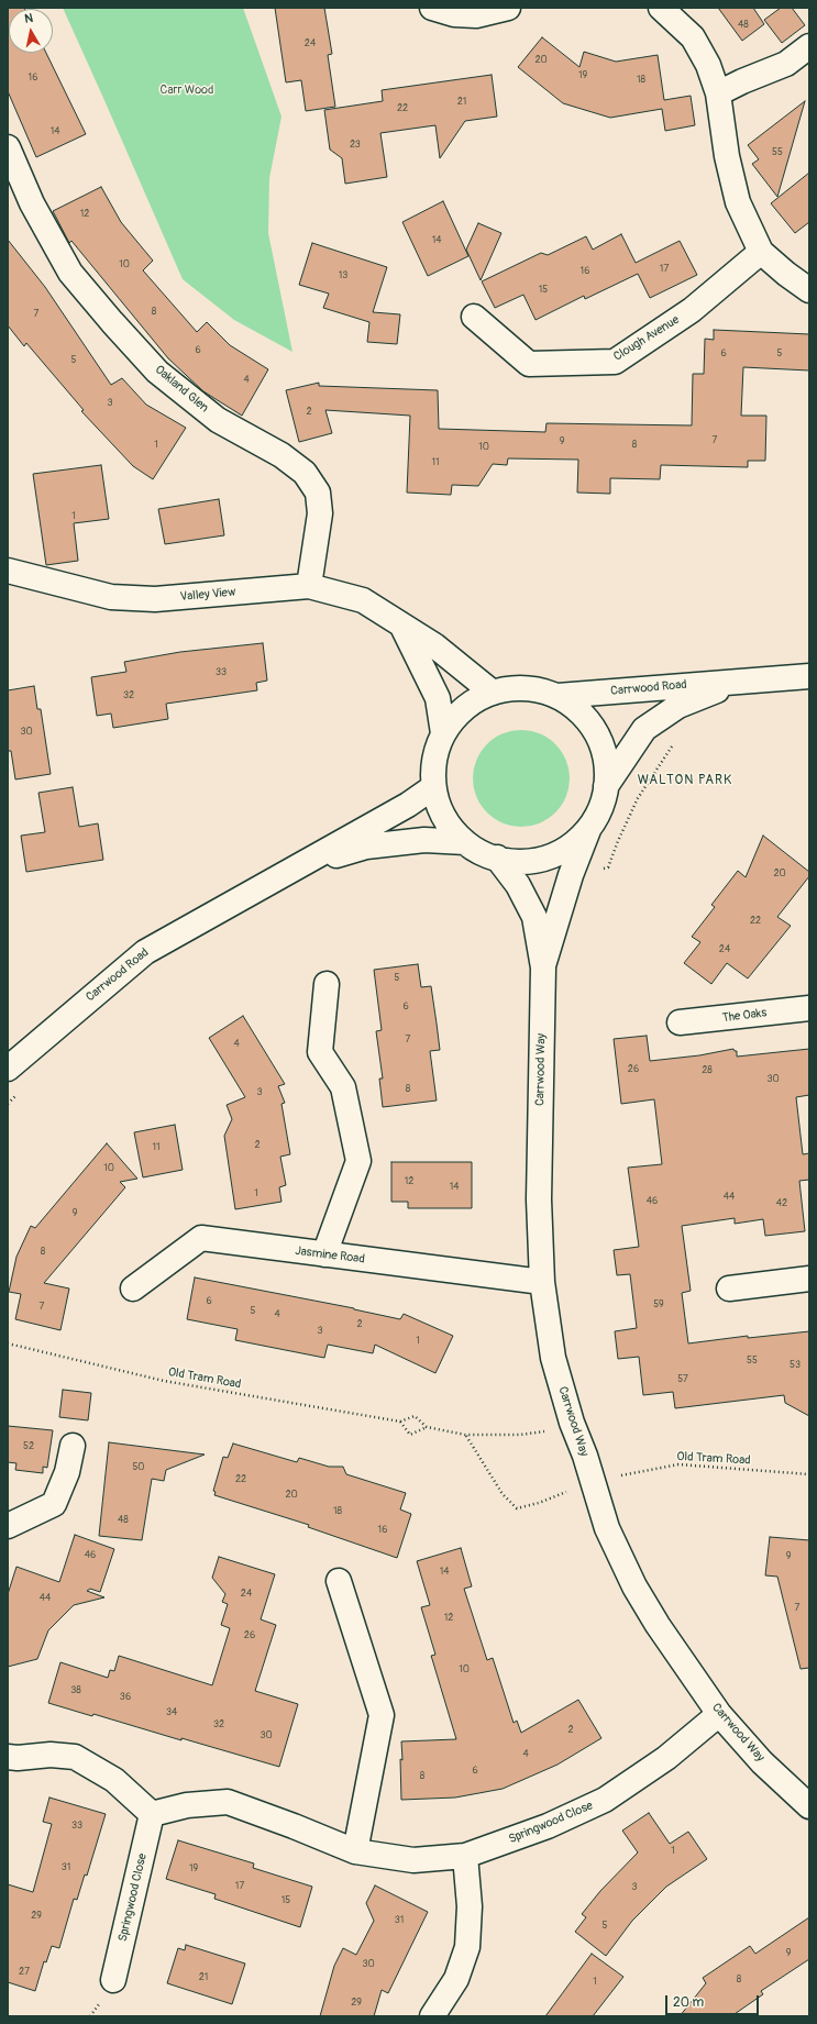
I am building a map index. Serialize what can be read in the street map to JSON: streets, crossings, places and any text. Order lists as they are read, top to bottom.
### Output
{
  "streets": {
    "street": [
      "Clough Avenue",
      "Oakland Glen",
      "Valley View",
      "Carrwood Road",
      "The Oaks",
      "Carrwood Way",
      "Jasmine Road",
      "Springwood Close"
    ],
    "path": ["Old Tram Road"]
  },
  "crossings": [
    ["Oakland Glen", "Valley View"],
    ["Carrwood Way", "Jasmine Road"],
    ["Carrwood Way", "Old Tram Road"],
    ["Carrwood Way", "Springwood Close"]
  ],
  "districts": ["WALTON PARK"],
  "parks": ["Carr Wood"],
  "house_numbers": [
    "48",
    "24",
    "20",
    "19",
    "16",
    "18",
    "21",
    "22",
    "14",
    "23",
    "55",
    "12",
    "14",
    "10",
    "17",
    "16",
    "13",
    "15",
    "8",
    "7",
    "6",
    "6",
    "5",
    "5",
    "4",
    "3",
    "2",
    "7",
    "9",
    "1",
    "8",
    "10",
    "11",
    "1",
    "33",
    "32",
    "30",
    "20",
    "22",
    "24",
    "5",
    "6",
    "7",
    "4",
    "26",
    "28",
    "30",
    "8",
    "3",
    "2",
    "11",
    "10",
    "12",
    "14",
    "1",
    "44",
    "46",
    "42",
    "9",
    "8",
    "6",
    "59",
    "7",
    "5",
    "4",
    "2",
    "3",
    "1",
    "55",
    "53",
    "57",
    "52",
    "50",
    "22",
    "20",
    "18",
    "48",
    "16",
    "46",
    "9",
    "14",
    "24",
    "44",
    "7",
    "12",
    "26",
    "10",
    "38",
    "36",
    "34",
    "32",
    "2",
    "30",
    "4",
    "6",
    "8",
    "33",
    "1",
    "31",
    "19",
    "17",
    "3",
    "15",
    "29",
    "31",
    "5",
    "9",
    "30",
    "27",
    "21",
    "8",
    "1",
    "29"
  ],
  "scale_bar": "20 m",
  "north": "top"
}
